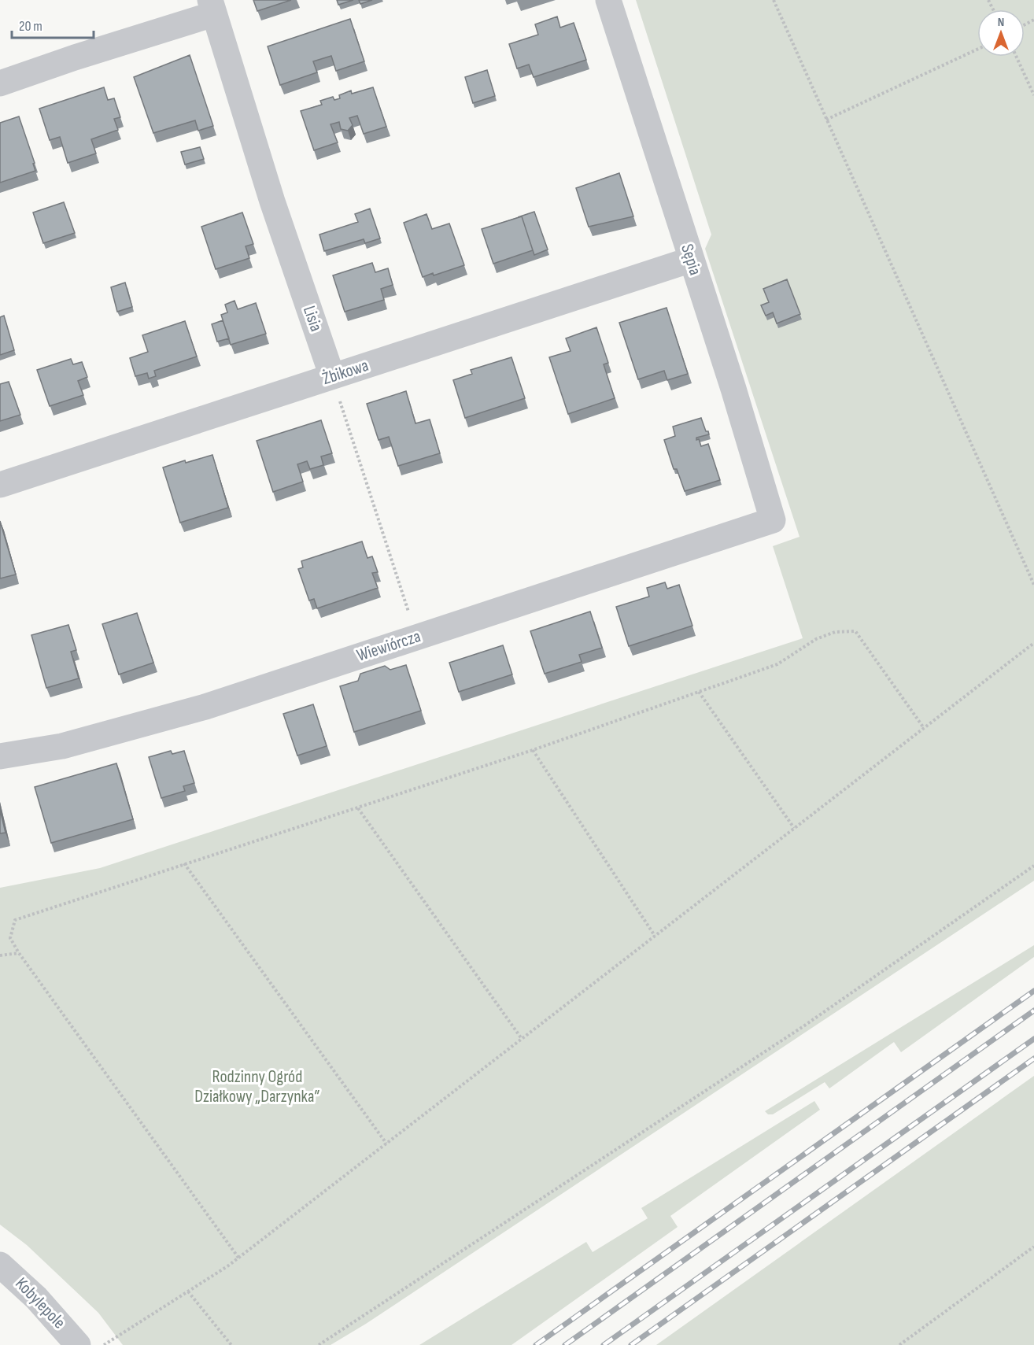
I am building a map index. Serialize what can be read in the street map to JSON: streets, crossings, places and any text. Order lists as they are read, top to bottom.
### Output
{
  "streets": {
    "street": [
      "Sępia",
      "Lisia",
      "Żbikowa",
      "Wiewiórcza",
      "Kobylepole"
    ]
  },
  "crossings": [
    ["Sępia", "Żbikowa"],
    ["Sępia", "Wiewiórcza"],
    ["Lisia", "Żbikowa"]
  ],
  "parks": ["Rodzinny Ogród Działkowy „Darzynka”"],
  "scale_bar": "20 m",
  "north": "top"
}
